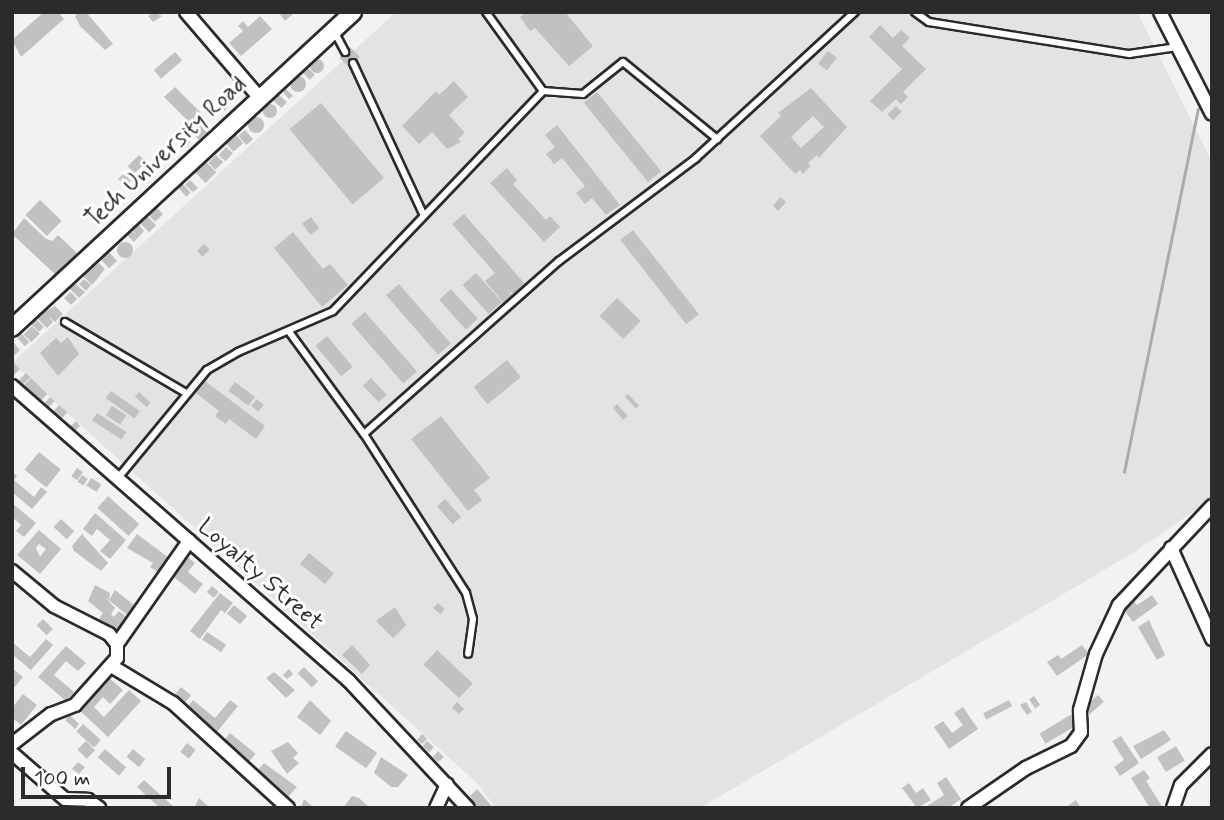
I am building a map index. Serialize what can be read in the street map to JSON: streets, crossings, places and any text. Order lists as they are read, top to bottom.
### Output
{
  "streets": {
    "street": ["Tech University Road", "Loyalty Street"]
  },
  "scale_bar": "100 m"
}
